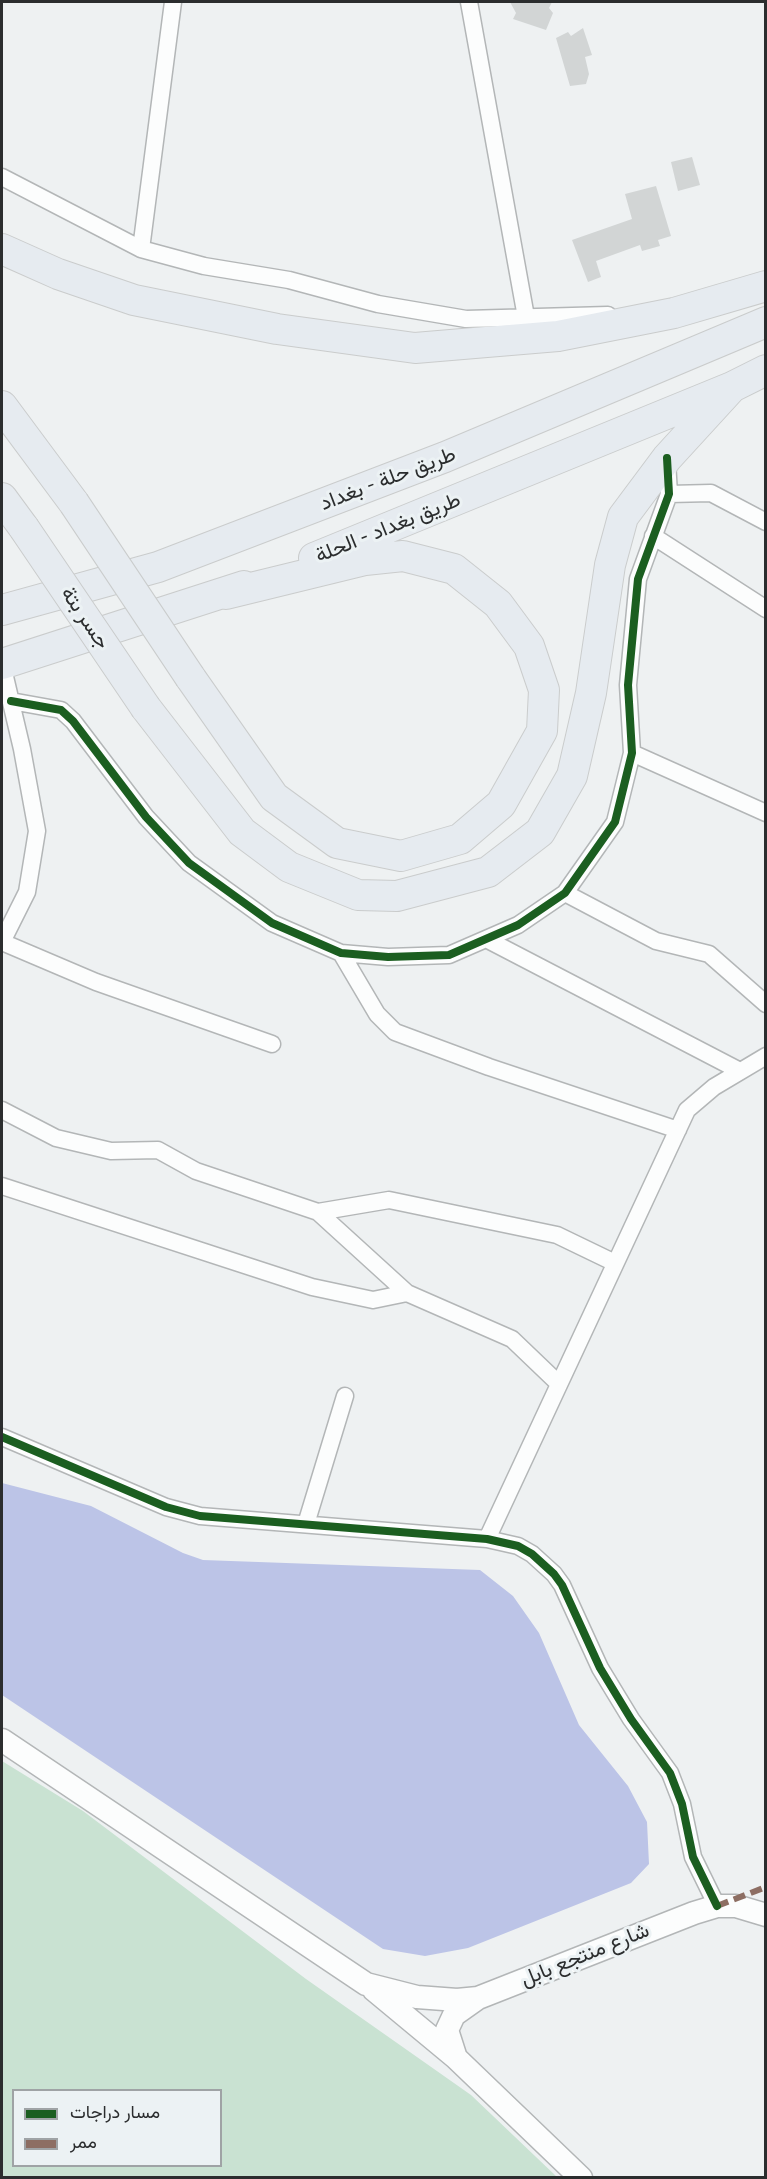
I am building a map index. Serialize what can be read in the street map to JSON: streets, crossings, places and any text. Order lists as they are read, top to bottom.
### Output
{
  "streets": {
    "highway": ["طريق حلة - بغداد", "طريق بغداد - الحلة", "جسر بتة"],
    "street": ["شارع منتجع بابل"]
  },
  "crossings": [
    ["طريق بغداد - الحلة", "جسر بتة"]
  ],
  "legend": ["مسار دراجات", "ممر"]
}
